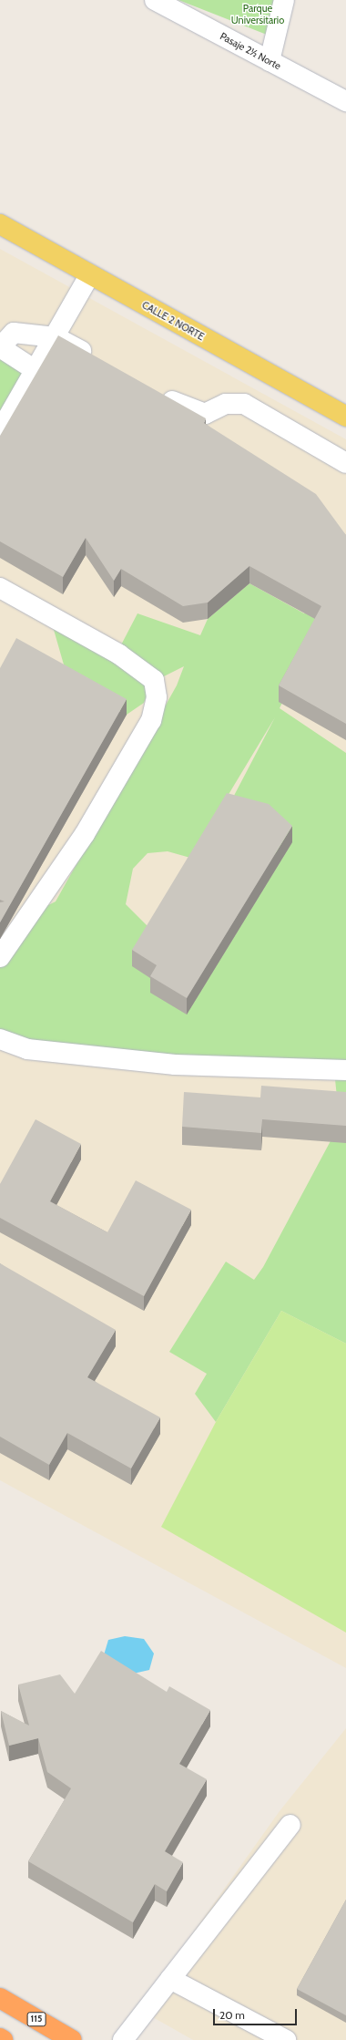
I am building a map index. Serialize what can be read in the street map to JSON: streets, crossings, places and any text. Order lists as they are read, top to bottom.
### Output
{
  "streets": {
    "highway": ["115"],
    "main road": ["CALLE 2 NORTE"],
    "street": ["Pasaje 2½ Norte"]
  },
  "parks": ["Parque Universitario"],
  "scale_bar": "20 m"
}
